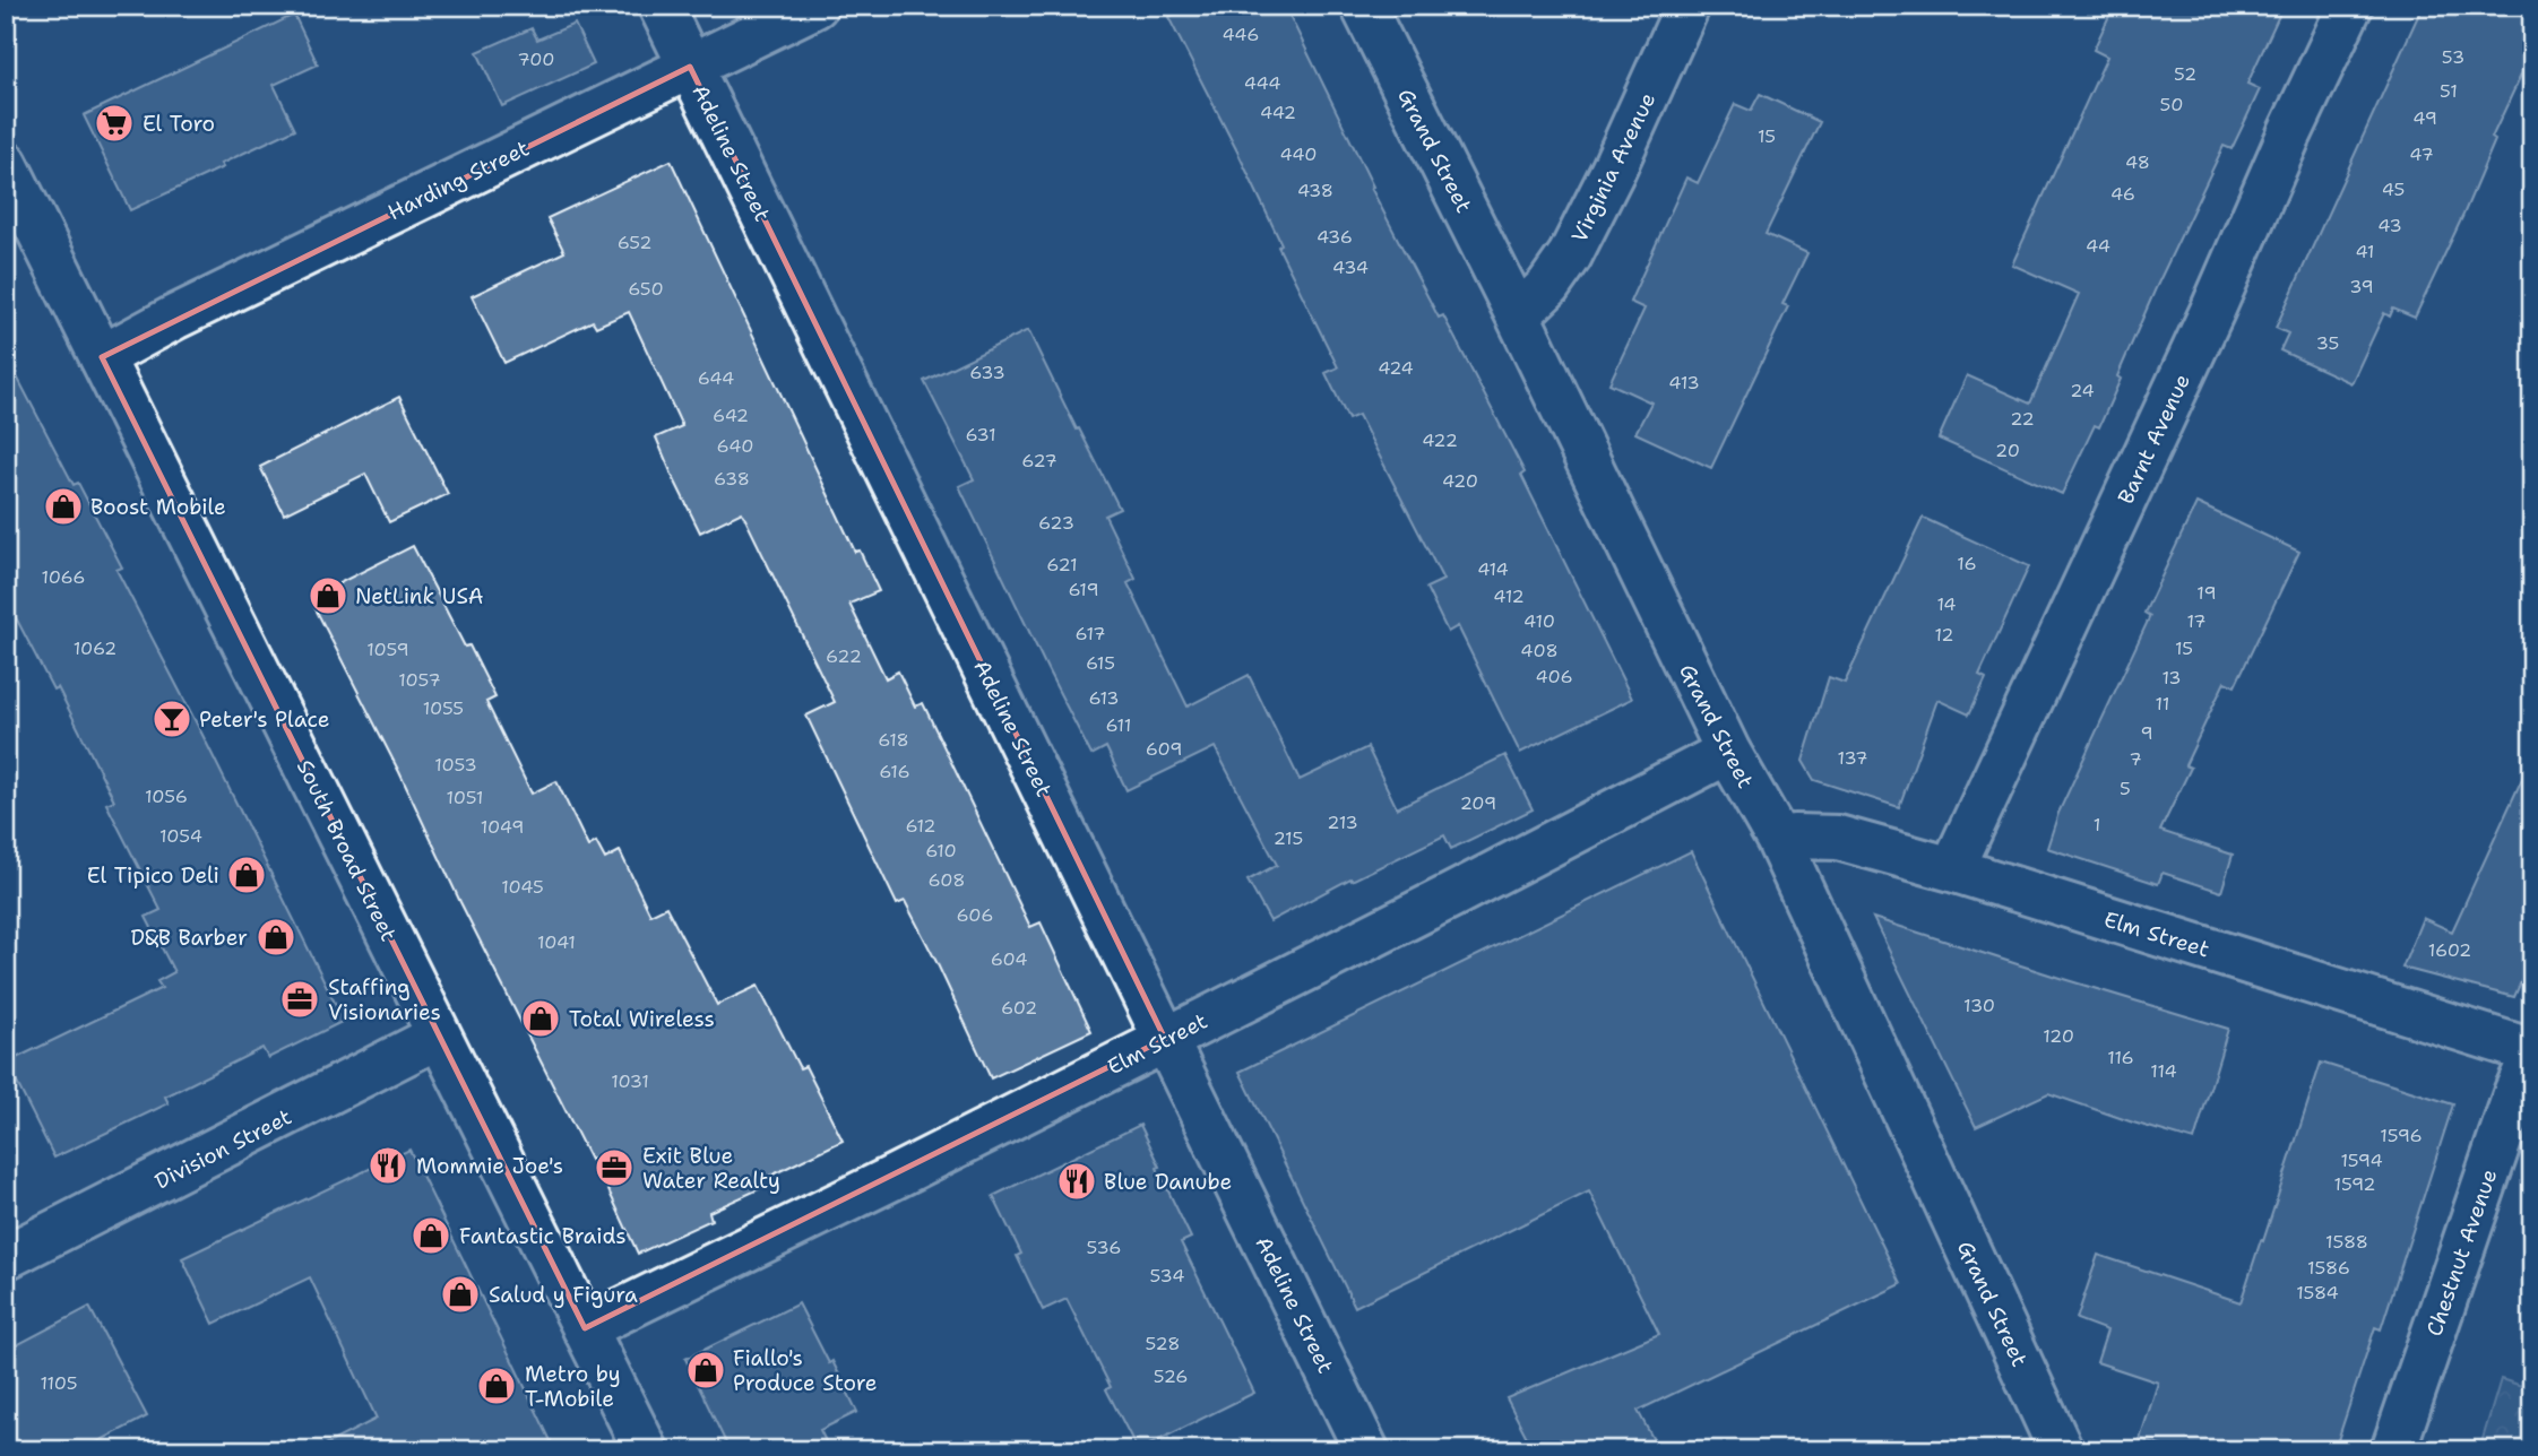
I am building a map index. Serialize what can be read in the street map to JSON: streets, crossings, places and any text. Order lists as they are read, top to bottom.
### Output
{
  "streets": {
    "street": [
      "Grand Street",
      "Adeline Street",
      "Virginia Avenue",
      "Harding Street",
      "Barnt Avenue",
      "South Broad Street",
      "Elm Street",
      "Division Street",
      "Chestnut Avenue"
    ]
  },
  "crossings": [
    ["Grand Street", "Virginia Avenue"],
    ["Grand Street", "Elm Street"],
    ["Adeline Street", "Harding Street"],
    ["Adeline Street", "Elm Street"],
    ["Harding Street", "South Broad Street"],
    ["Barnt Avenue", "Elm Street"],
    ["South Broad Street", "Elm Street"],
    ["South Broad Street", "Division Street"],
    ["Elm Street", "Chestnut Avenue"]
  ],
  "places": {
    "supermarket": ["El Toro"],
    "shop": [
      "Boost Mobile",
      "NetLink USA",
      "El Tipico Deli",
      "D&B Barber",
      "Total Wireless",
      "Fantastic Braids",
      "Salud y Figura",
      "Fiallo's Produce Store",
      "Metro by T-Mobile"
    ],
    "bar": ["Peter's Place"],
    "office": ["Staffing Visionaries", "Exit Blue Water Realty"],
    "restaurant": ["Mommie Joe's", "Blue Danube"]
  },
  "house_numbers": [
    "446",
    "53",
    "700",
    "52",
    "444",
    "51",
    "50",
    "442",
    "49",
    "15",
    "440",
    "47",
    "48",
    "45",
    "438",
    "46",
    "43",
    "436",
    "652",
    "44",
    "41",
    "434",
    "39",
    "650",
    "35",
    "424",
    "633",
    "644",
    "413",
    "24",
    "642",
    "22",
    "631",
    "422",
    "640",
    "20",
    "627",
    "638",
    "420",
    "623",
    "16",
    "621",
    "414",
    "1066",
    "619",
    "19",
    "412",
    "14",
    "410",
    "17",
    "617",
    "12",
    "1062",
    "15",
    "1059",
    "408",
    "622",
    "615",
    "406",
    "13",
    "1057",
    "613",
    "11",
    "1055",
    "611",
    "9",
    "618",
    "609",
    "137",
    "7",
    "1053",
    "616",
    "5",
    "1056",
    "1051",
    "209",
    "213",
    "1",
    "612",
    "1049",
    "1054",
    "215",
    "610",
    "608",
    "1045",
    "606",
    "1041",
    "1602",
    "604",
    "130",
    "602",
    "120",
    "116",
    "114",
    "1031",
    "1596",
    "1594",
    "1592",
    "1588",
    "536",
    "1586",
    "534",
    "1584",
    "528",
    "526",
    "1105"
  ]
}
